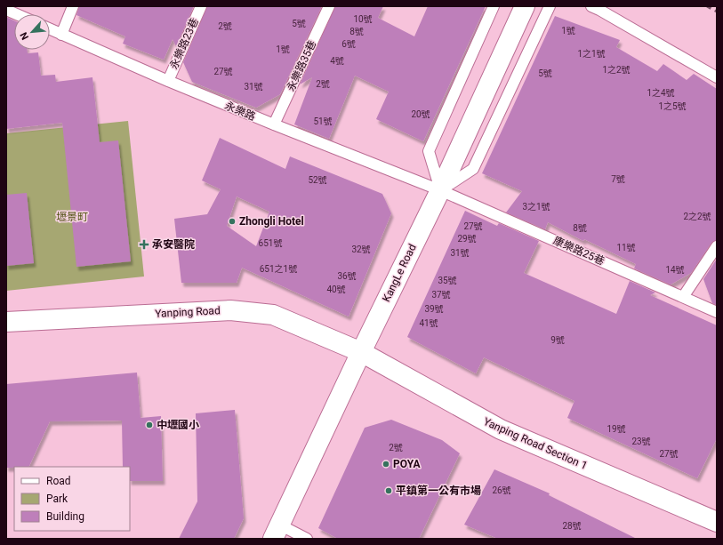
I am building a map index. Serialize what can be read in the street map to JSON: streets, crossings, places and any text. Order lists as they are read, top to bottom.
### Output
{
  "streets": {
    "main road": ["KangLe Road", "Yanping Road", "Yanping Road Section 1"],
    "lane": [
      "永樂路23巷",
      "永樂路35巷",
      "永樂路",
      "康樂路25巷"
    ]
  },
  "crossings": [
    ["永樂路23巷", "永樂路"],
    ["永樂路35巷", "永樂路"],
    ["永樂路", "康樂路25巷"],
    ["永樂路", "KangLe Road"],
    ["康樂路25巷", "KangLe Road"],
    ["KangLe Road", "Yanping Road"],
    ["KangLe Road", "Yanping Road Section 1"],
    ["Yanping Road", "Yanping Road Section 1"]
  ],
  "parks": ["壢景町"],
  "places": {
    "other": [
      "Zhongli Hotel",
      "中壢國小",
      "POYA",
      "平鎮第一公有市場"
    ],
    "health": ["承安醫院"]
  },
  "house_numbers": [
    "10號",
    "5號",
    "2號",
    "1號",
    "8號",
    "6號",
    "1號",
    "1之1號",
    "4號",
    "1之2號",
    "27號",
    "5號",
    "2號",
    "31號",
    "1之4號",
    "1之5號",
    "20號",
    "51號",
    "7號",
    "52號",
    "3之1號",
    "2之2號",
    "27號",
    "8號",
    "29號",
    "651號",
    "11號",
    "32號",
    "31號",
    "651之1號",
    "14號",
    "36號",
    "35號",
    "40號",
    "37號",
    "39號",
    "41號",
    "9號",
    "19號",
    "23號",
    "2號",
    "27號",
    "26號",
    "28號"
  ],
  "legend": ["Road", "Park", "Building"],
  "north": "bottom left"
}
